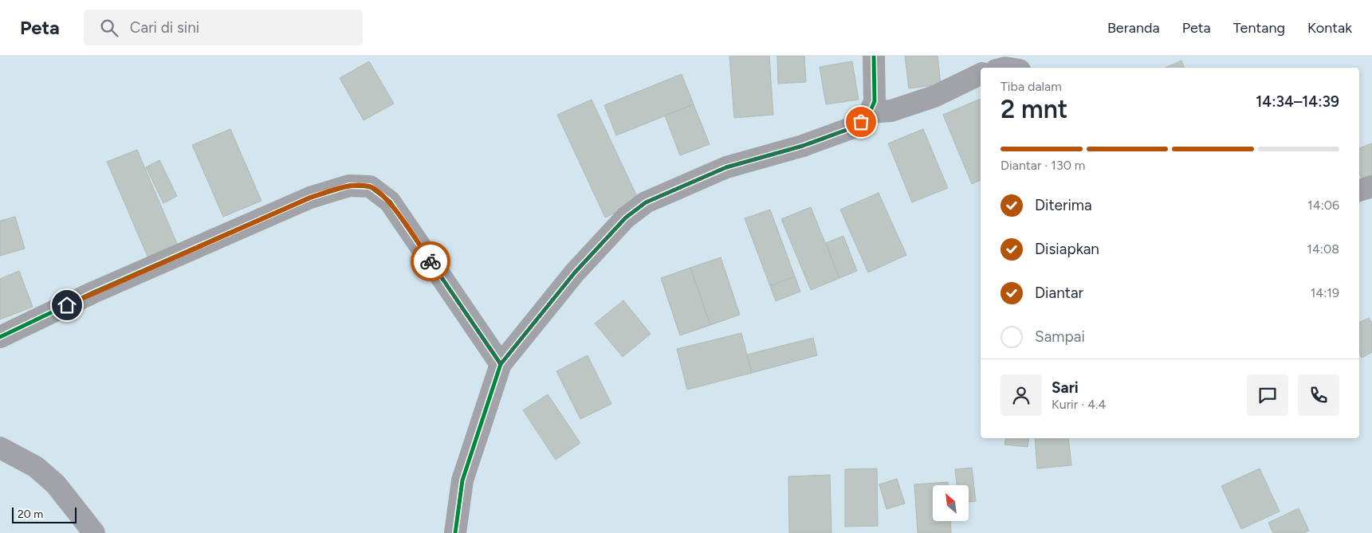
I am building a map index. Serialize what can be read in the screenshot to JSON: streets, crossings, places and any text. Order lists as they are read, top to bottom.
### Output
{
  "scale_bar": "20 m",
  "north": "top left",
  "page": {
    "header": "Peta",
    "search": "Cari di sini",
    "nav": [
      "Beranda",
      "Peta",
      "Tentang",
      "Kontak"
    ],
    "heading": ["2 mnt", "Tiba dalam", "14:34–14:39"],
    "panel": ["Sari", "Kurir · 4.4"],
    "bar": "Diantar · 130 m",
    "list": [
      ["Diterima", "14:06"],
      ["Disiapkan", "14:08"],
      ["Diantar", "14:19"],
      "Sampai"
    ],
    "scale": "20 m"
  }
}
